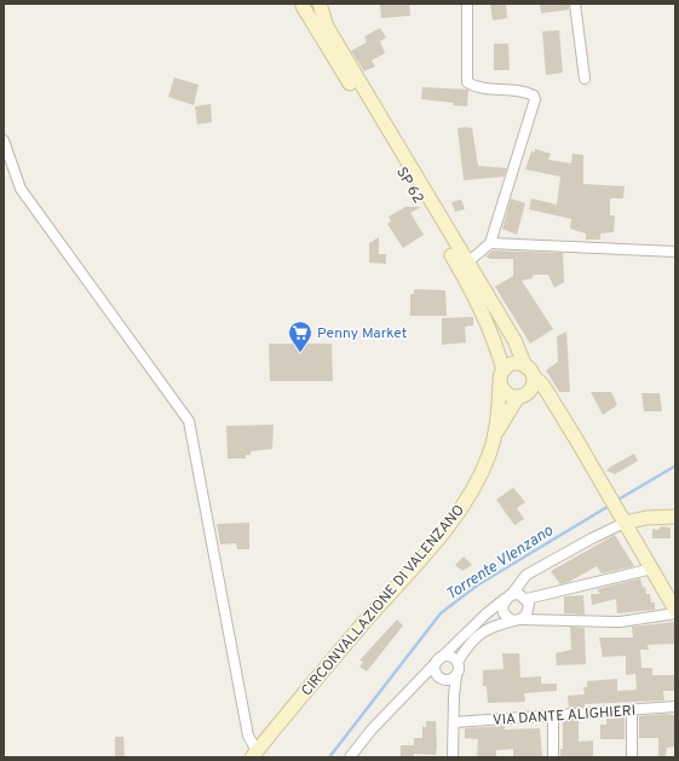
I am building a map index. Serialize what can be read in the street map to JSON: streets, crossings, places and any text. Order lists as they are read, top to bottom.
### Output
{
  "streets": {
    "main road": ["SP 62", "CIRCONVALLAZIONE DI VALENZANO"],
    "street": ["VIA DANTE ALIGHIERI"]
  },
  "crossings": [
    ["SP 62", "CIRCONVALLAZIONE DI VALENZANO"]
  ],
  "water": ["Torrente Vlenzano"],
  "places": {
    "supermarket": ["Penny Market"]
  }
}
